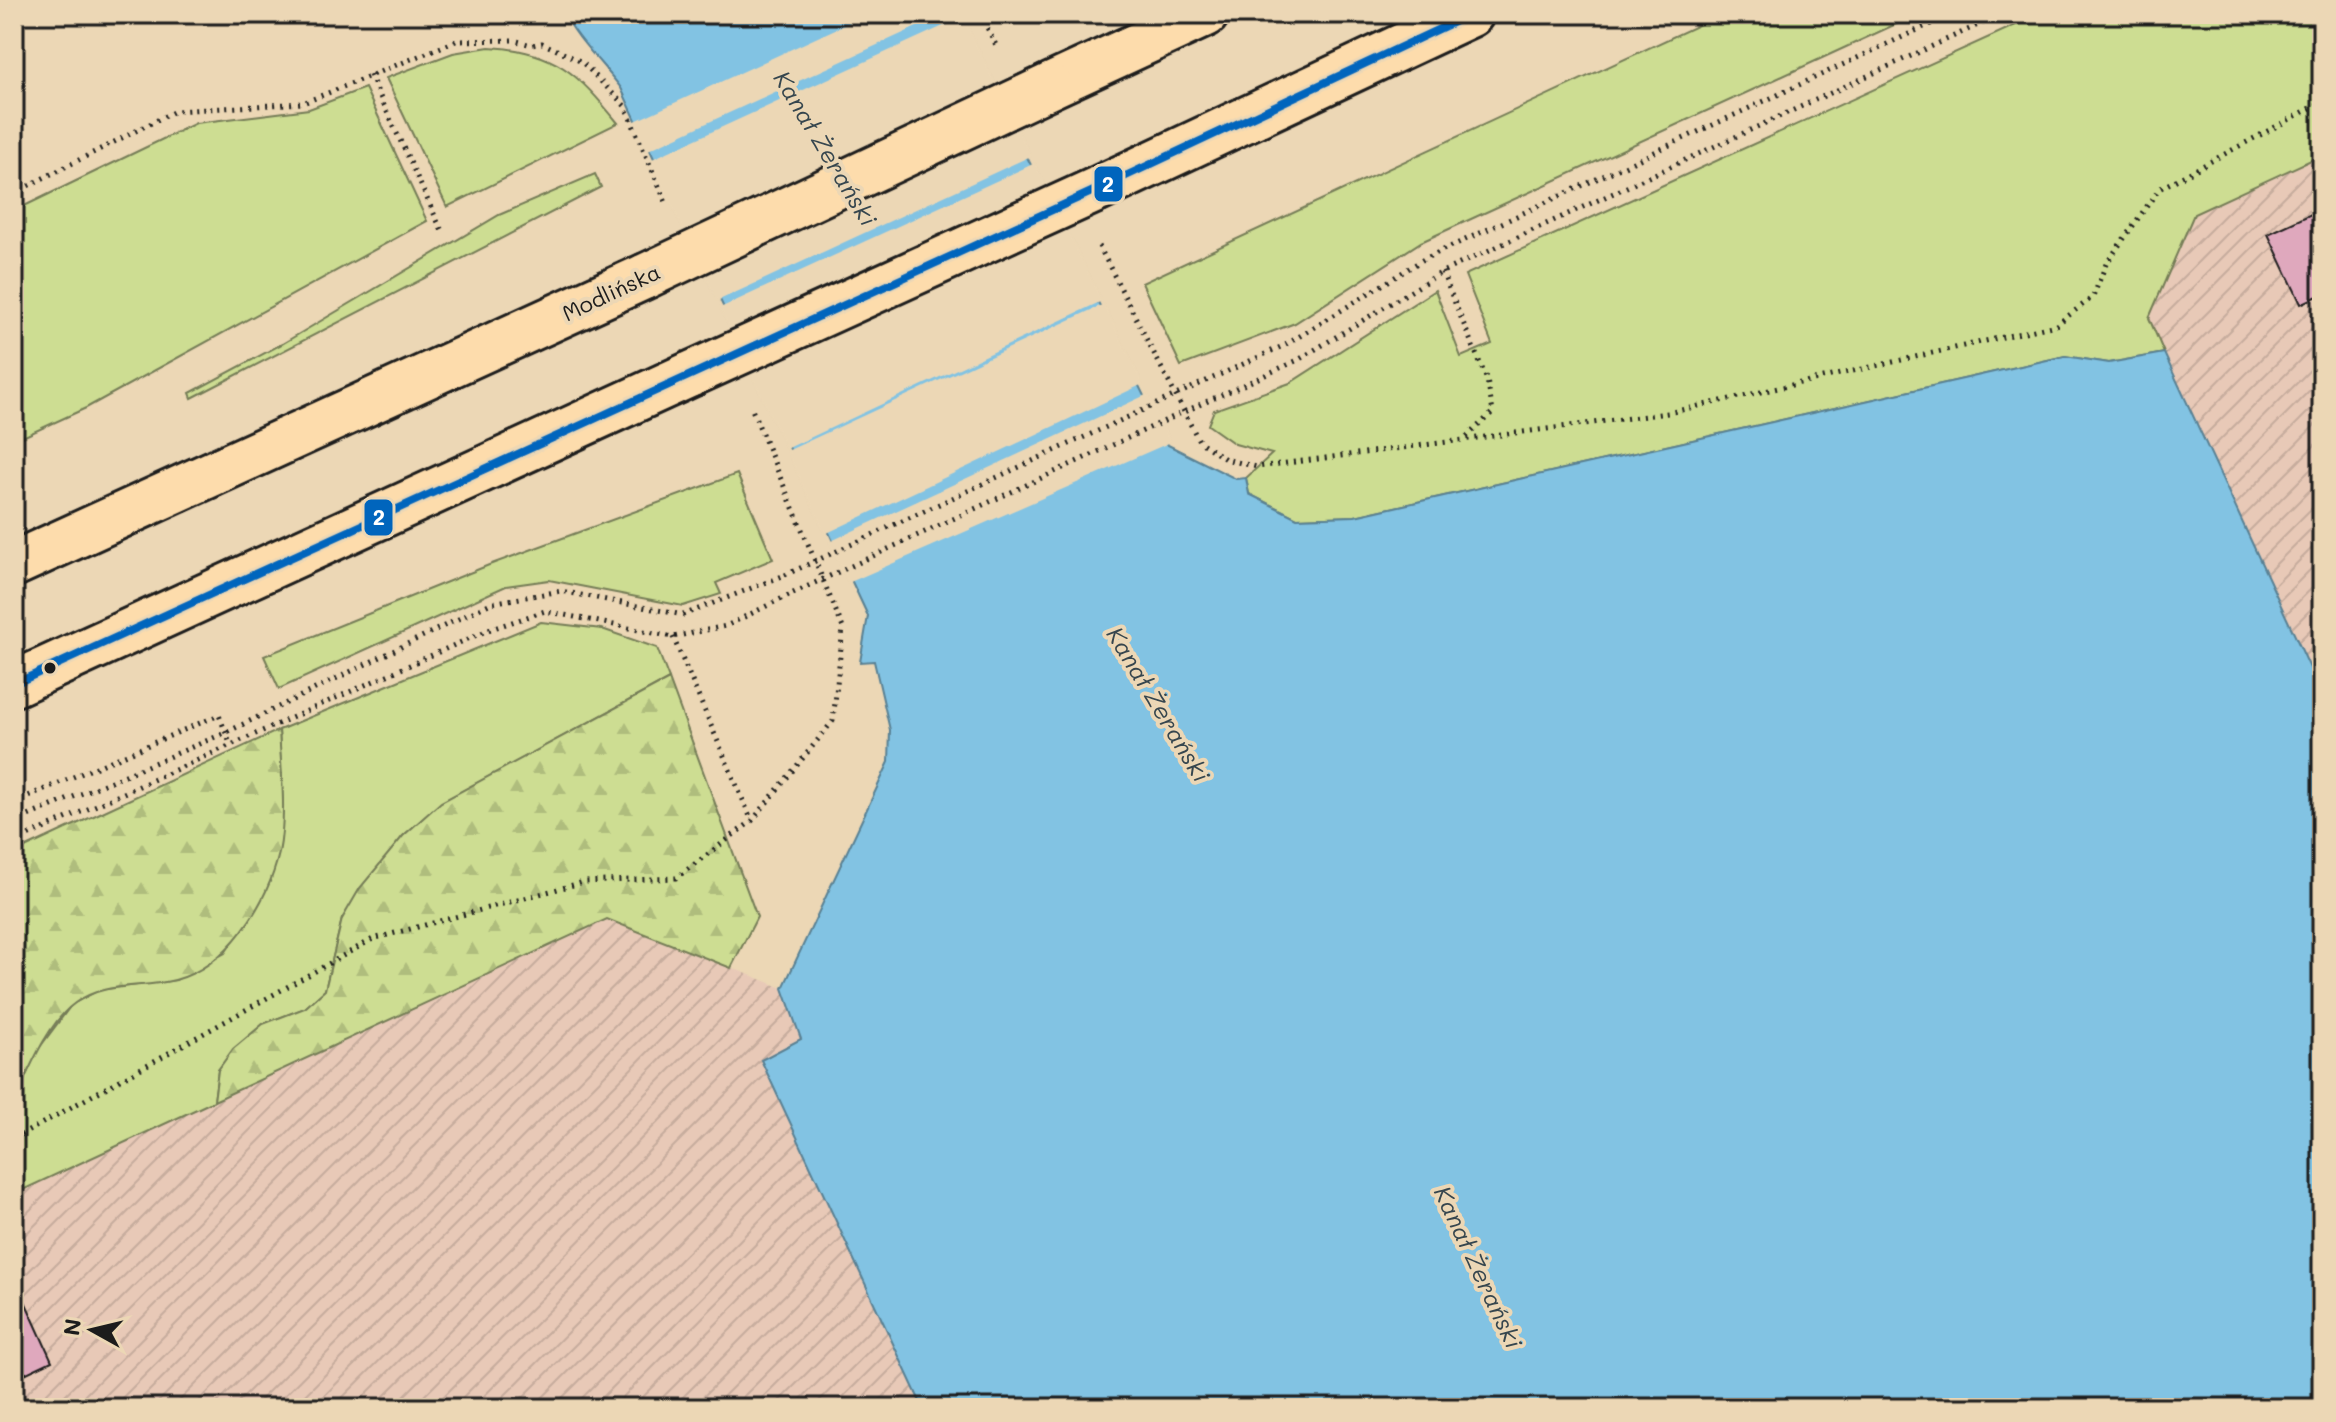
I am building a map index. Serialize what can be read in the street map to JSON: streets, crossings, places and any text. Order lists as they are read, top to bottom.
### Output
{
  "streets": {
    "main road": ["Modlińska"]
  },
  "water": ["Kanał Żerański"],
  "lines": ["transit line 2"],
  "north": "left"
}
